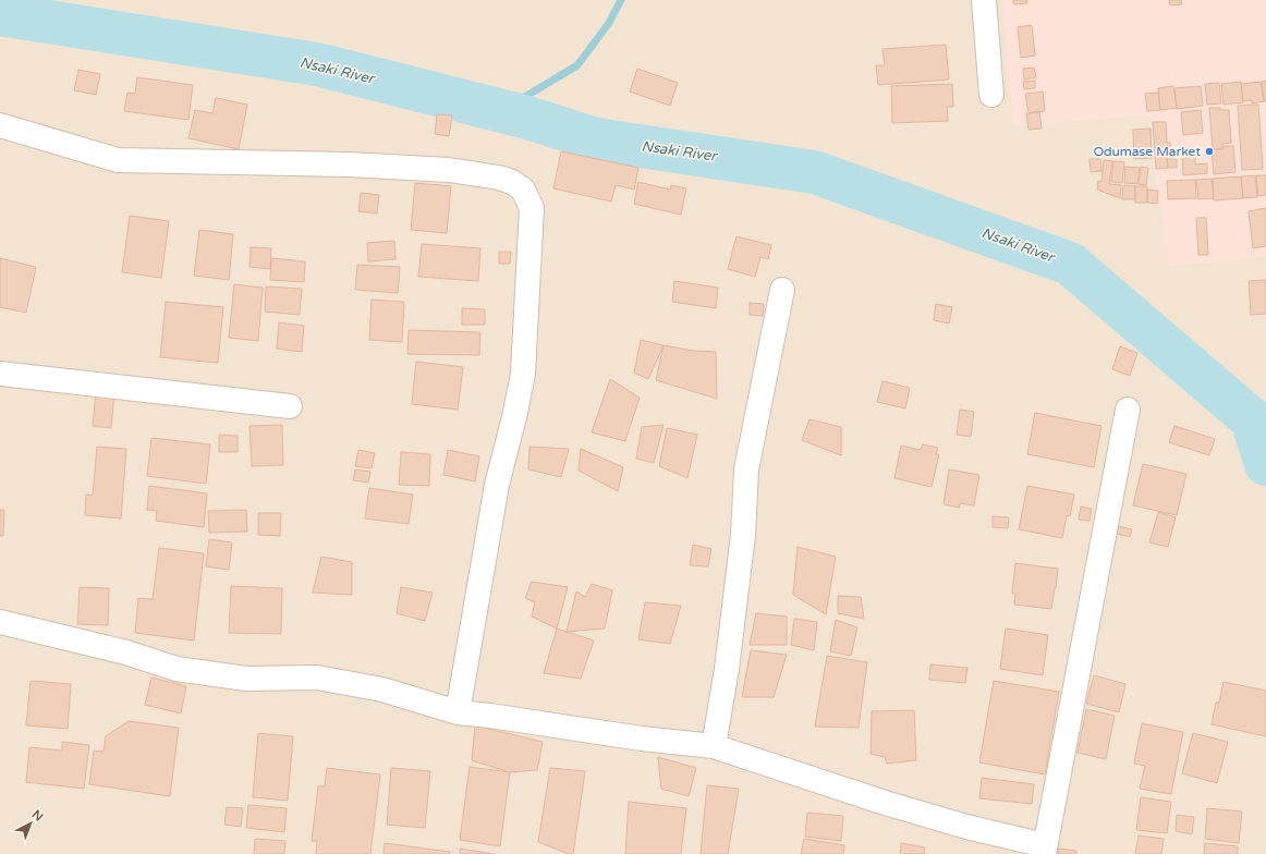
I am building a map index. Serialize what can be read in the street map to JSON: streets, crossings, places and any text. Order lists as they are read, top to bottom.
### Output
{
  "water": ["Nsaki River"],
  "places": ["Odumase Market"],
  "north": "top right"
}
